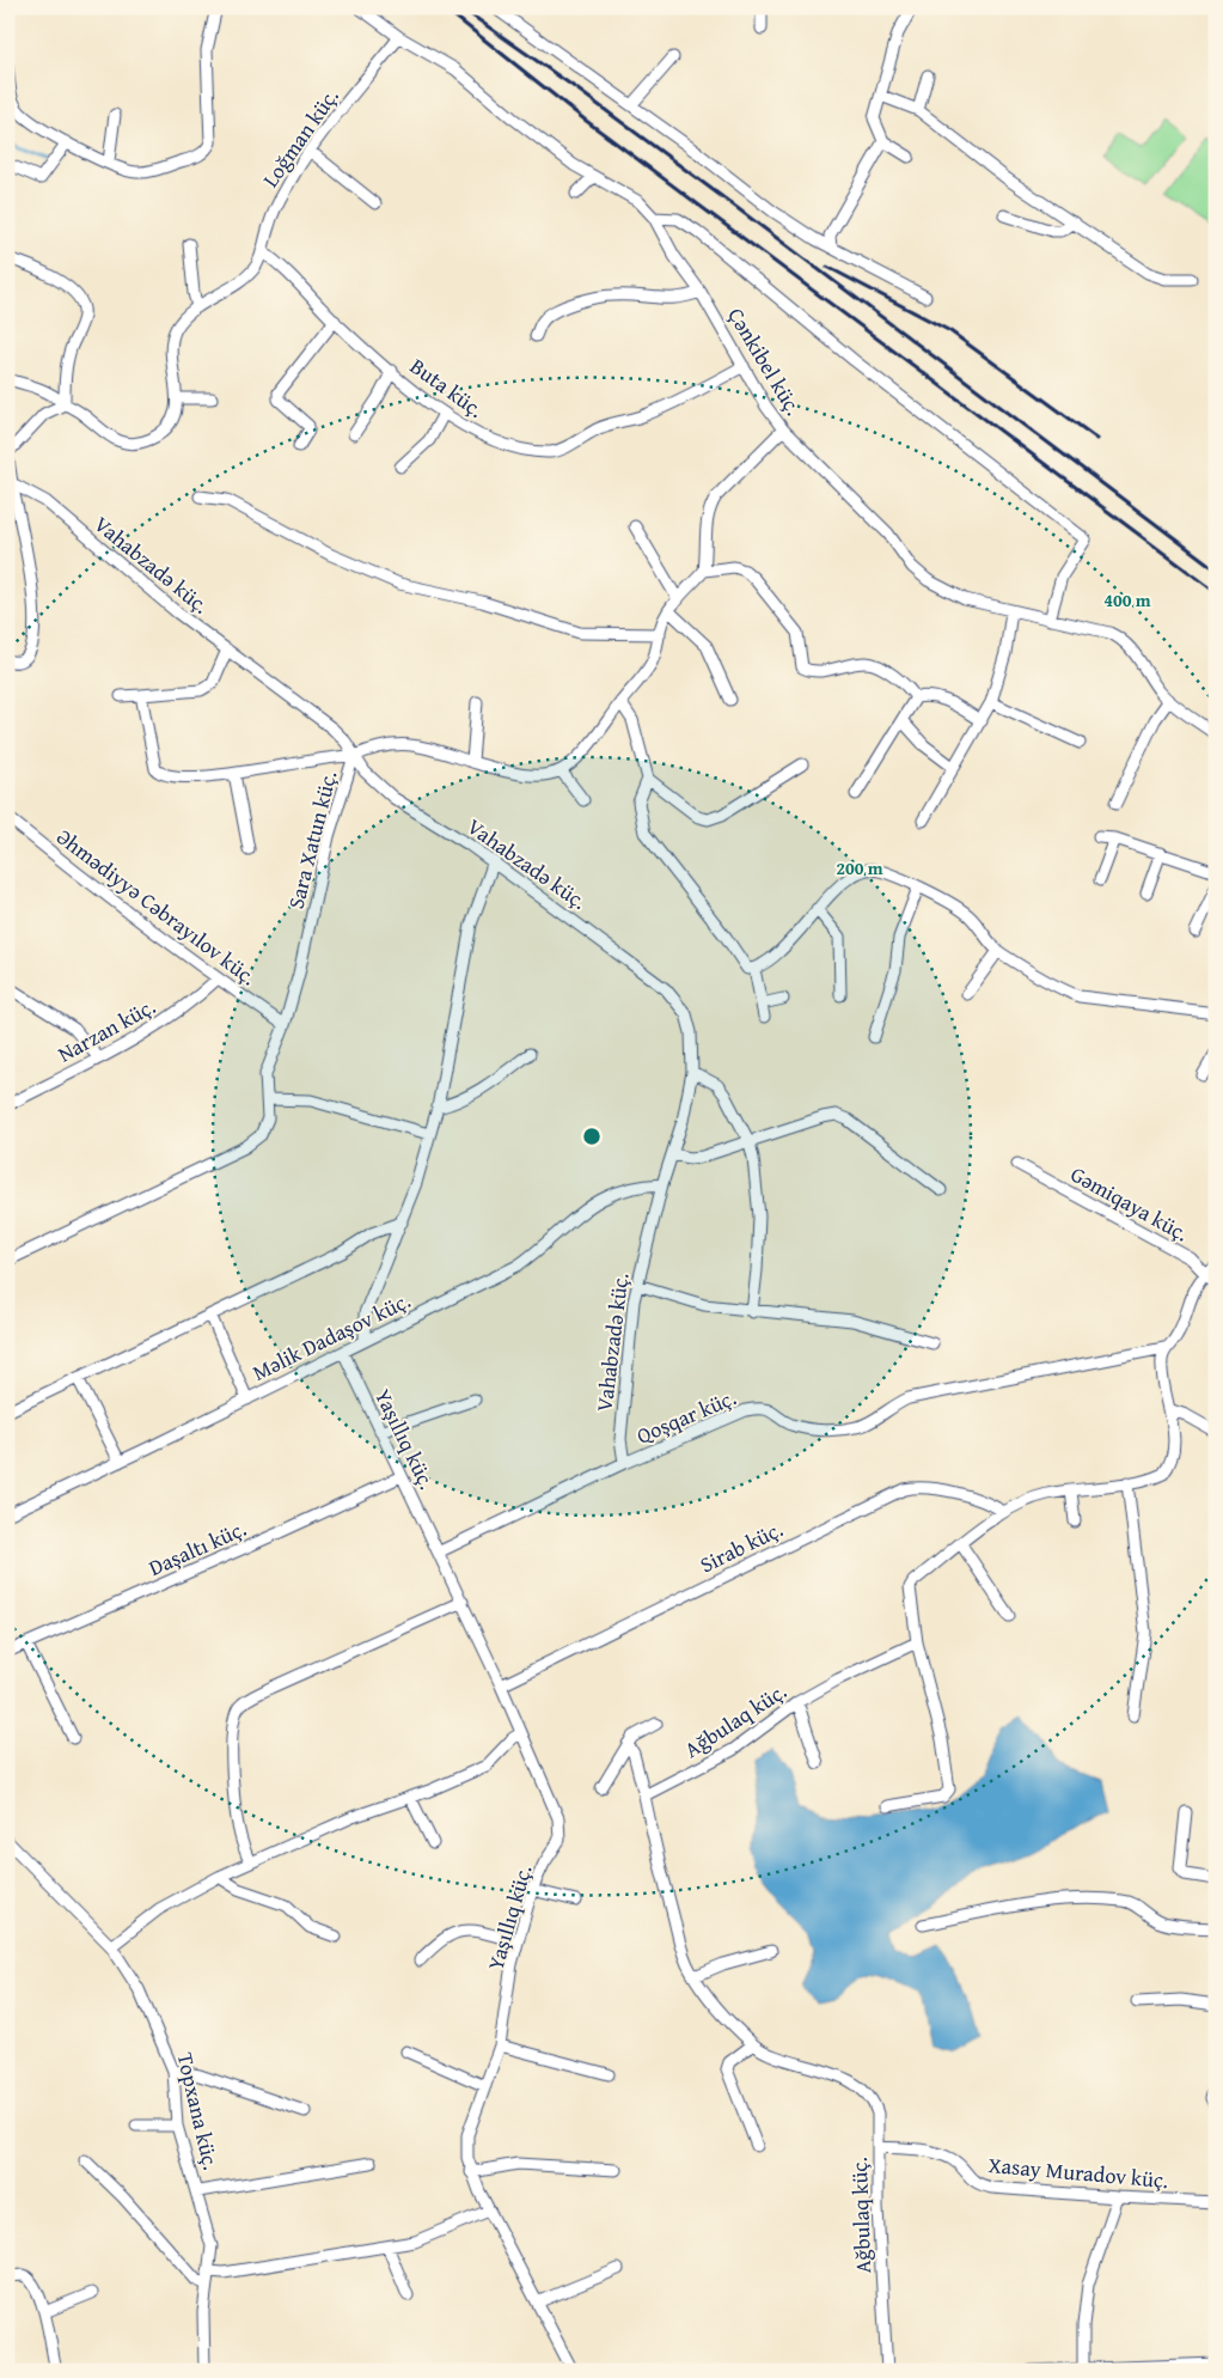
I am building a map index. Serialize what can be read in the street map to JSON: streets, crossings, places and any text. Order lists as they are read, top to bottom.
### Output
{
  "streets": {
    "street": [
      "Loğman küç.",
      "Çənkibel küç.",
      "Buta küç.",
      "Vahabzadə küç.",
      "Sara Xatun küç.",
      "Əhmədiyyə Cəbrayılov küç.",
      "Narzan küç.",
      "Gəmiqaya küç.",
      "Məlik Dadaşov küç.",
      "Qoşqar küç.",
      "Yaşıllıq küç.",
      "Sirab küç.",
      "Daşaltı küç.",
      "Ağbulaq küç.",
      "Topxana küç.",
      "Xasay Muradov küç."
    ]
  },
  "crossings": [
    ["Loğman küç.", "Çənkibel küç."],
    ["Loğman küç.", "Buta küç."],
    ["Çənkibel küç.", "Buta küç."],
    ["Vahabzadə küç.", "Sara Xatun küç."],
    ["Vahabzadə küç.", "Məlik Dadaşov küç."],
    ["Vahabzadə küç.", "Qoşqar küç."],
    ["Sara Xatun küç.", "Əhmədiyyə Cəbrayılov küç."],
    ["Əhmədiyyə Cəbrayılov küç.", "Narzan küç."],
    ["Məlik Dadaşov küç.", "Yaşıllıq küç."],
    ["Qoşqar küç.", "Yaşıllıq küç."],
    ["Yaşıllıq küç.", "Sirab küç."],
    ["Yaşıllıq küç.", "Daşaltı küç."],
    ["Ağbulaq küç.", "Xasay Muradov küç."]
  ],
  "rings": ["400 m", "200 m"]
}
